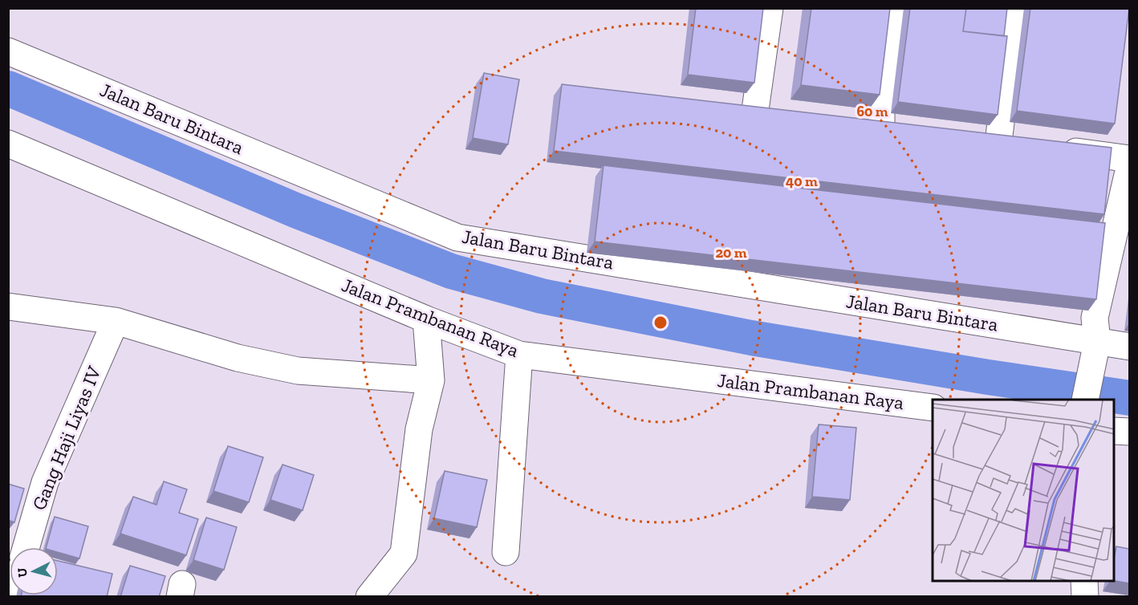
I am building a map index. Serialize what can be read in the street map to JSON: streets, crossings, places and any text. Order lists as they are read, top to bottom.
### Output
{
  "streets": {
    "street": ["Jalan Baru Bintara", "Jalan Prambanan Raya", "Gang Haji Liyas IV"]
  },
  "north": "left",
  "rings": ["60 m", "40 m", "20 m"]
}
